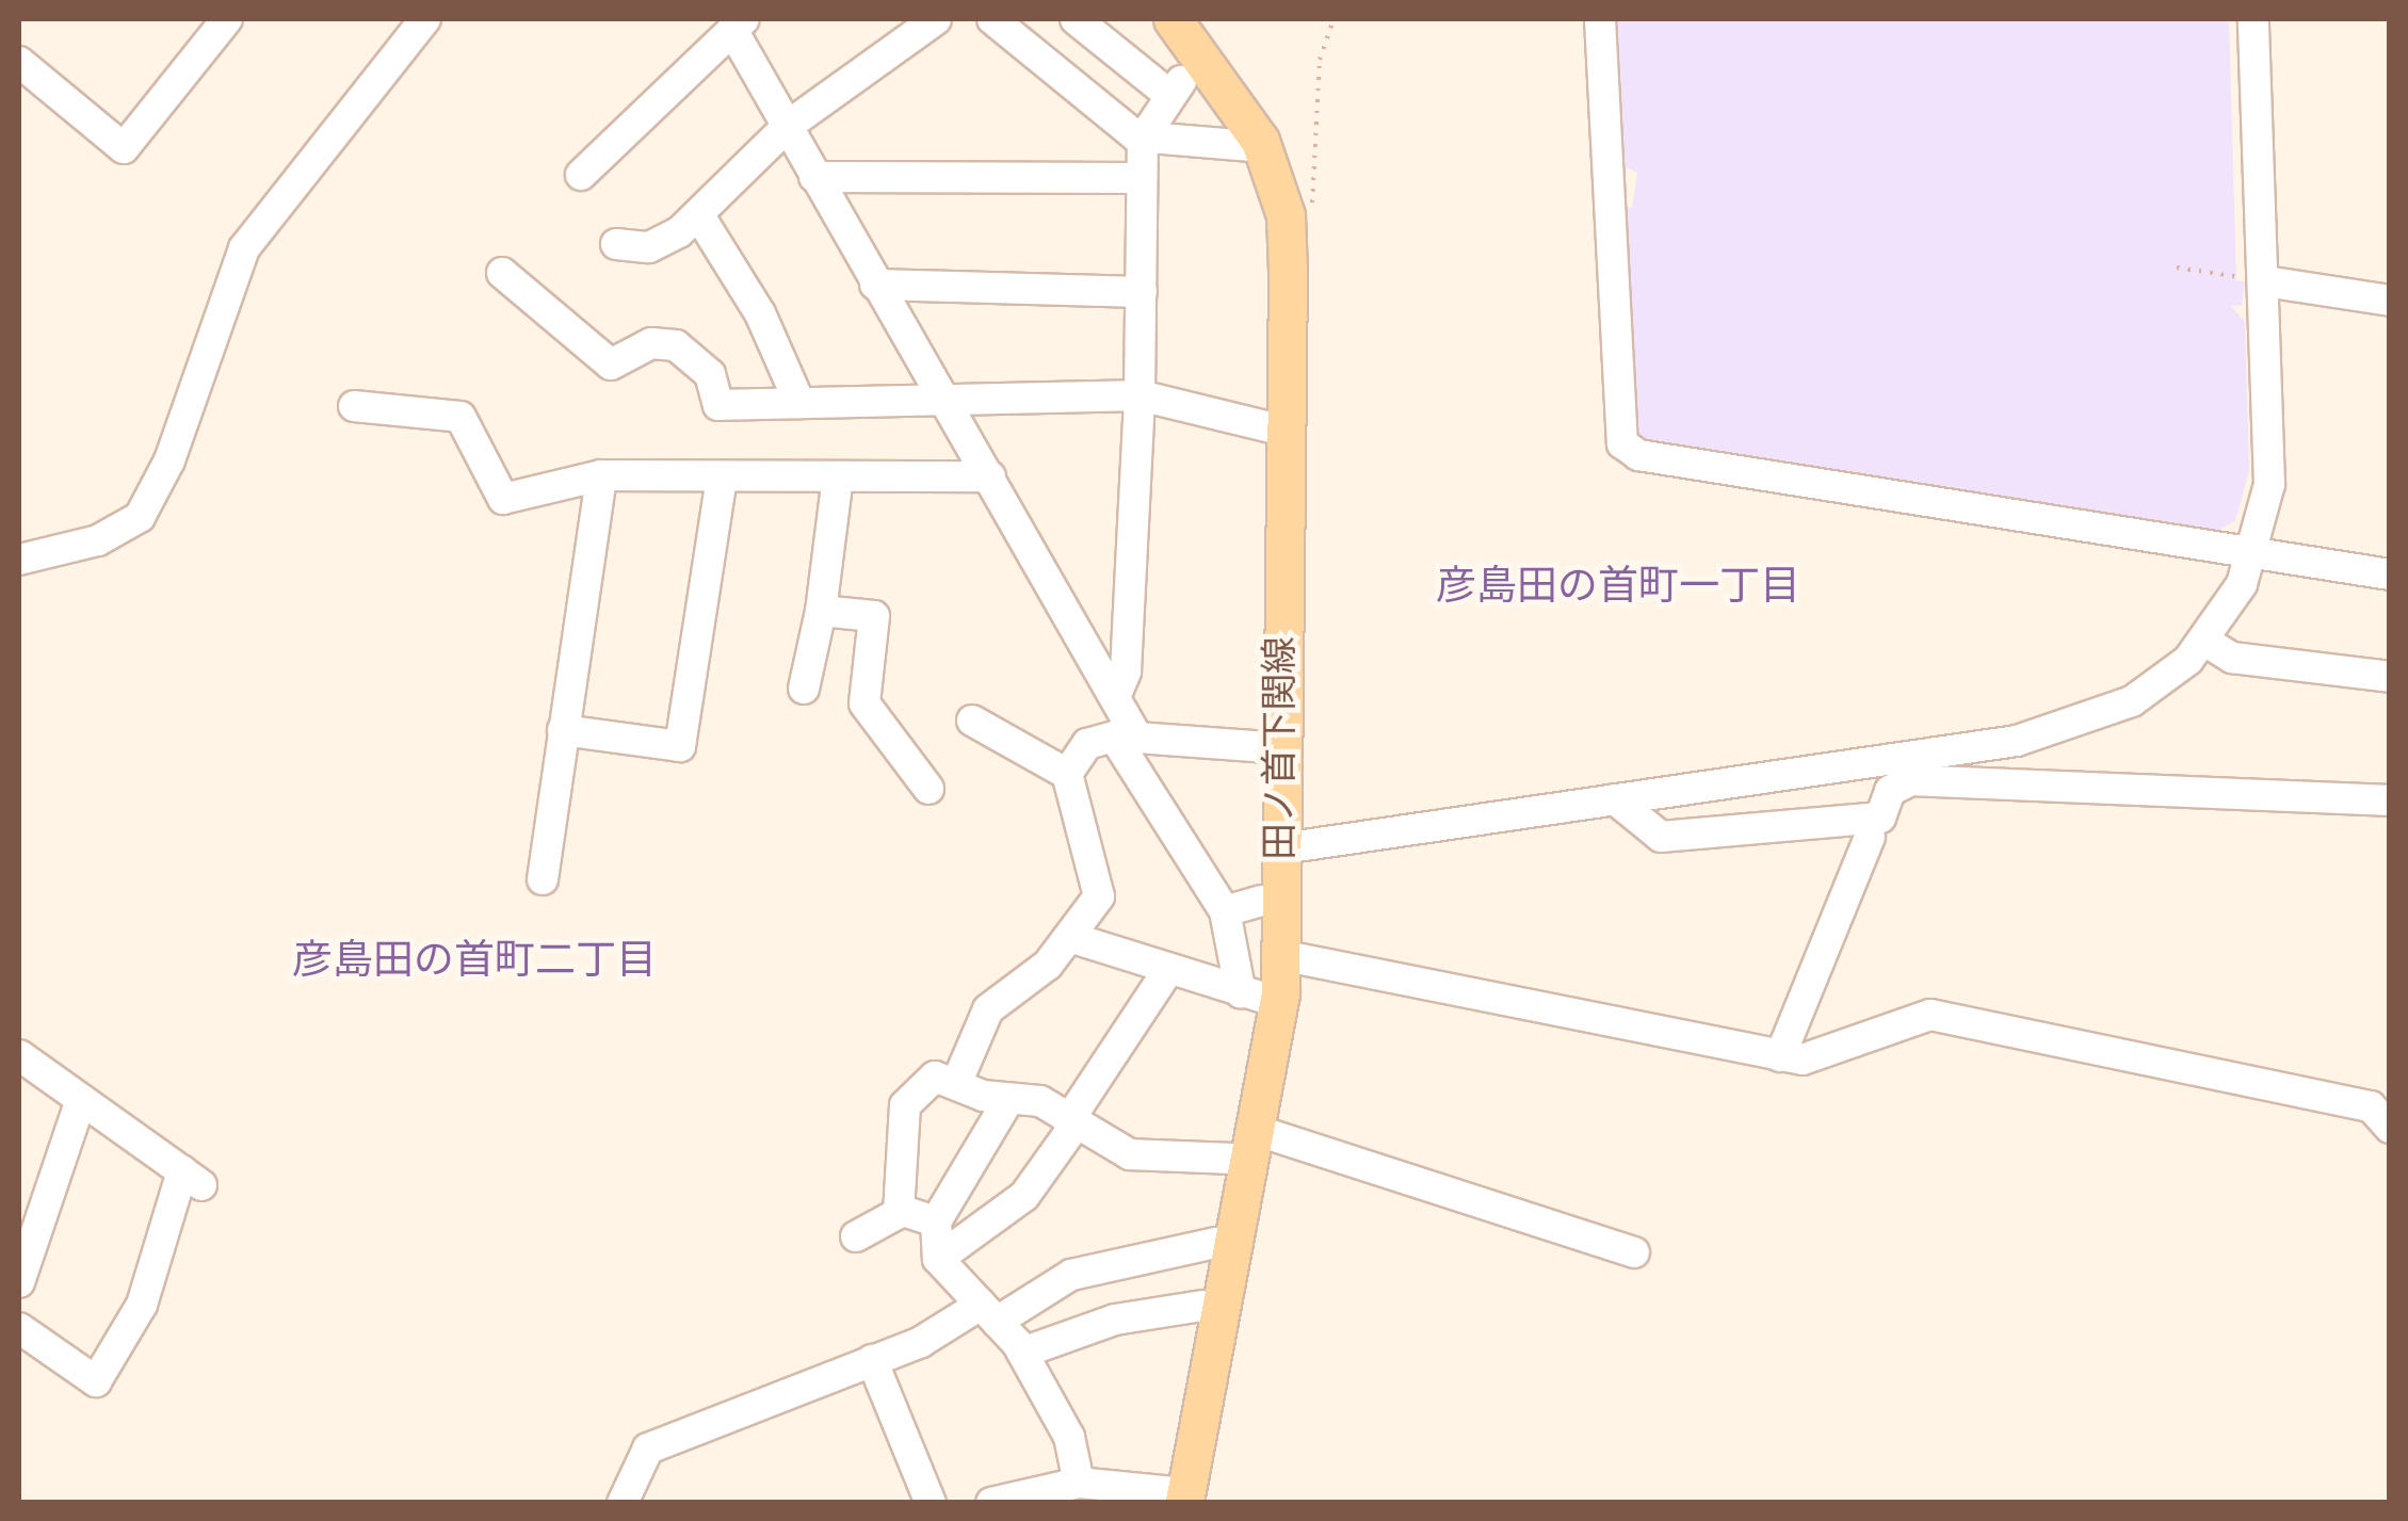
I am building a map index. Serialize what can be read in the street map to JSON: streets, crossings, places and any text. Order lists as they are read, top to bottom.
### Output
{
  "streets": {
    "main road": ["田ノ首下関線"]
  },
  "districts": ["彦島田の首町一丁目", "彦島田の首町二丁目"]
}
